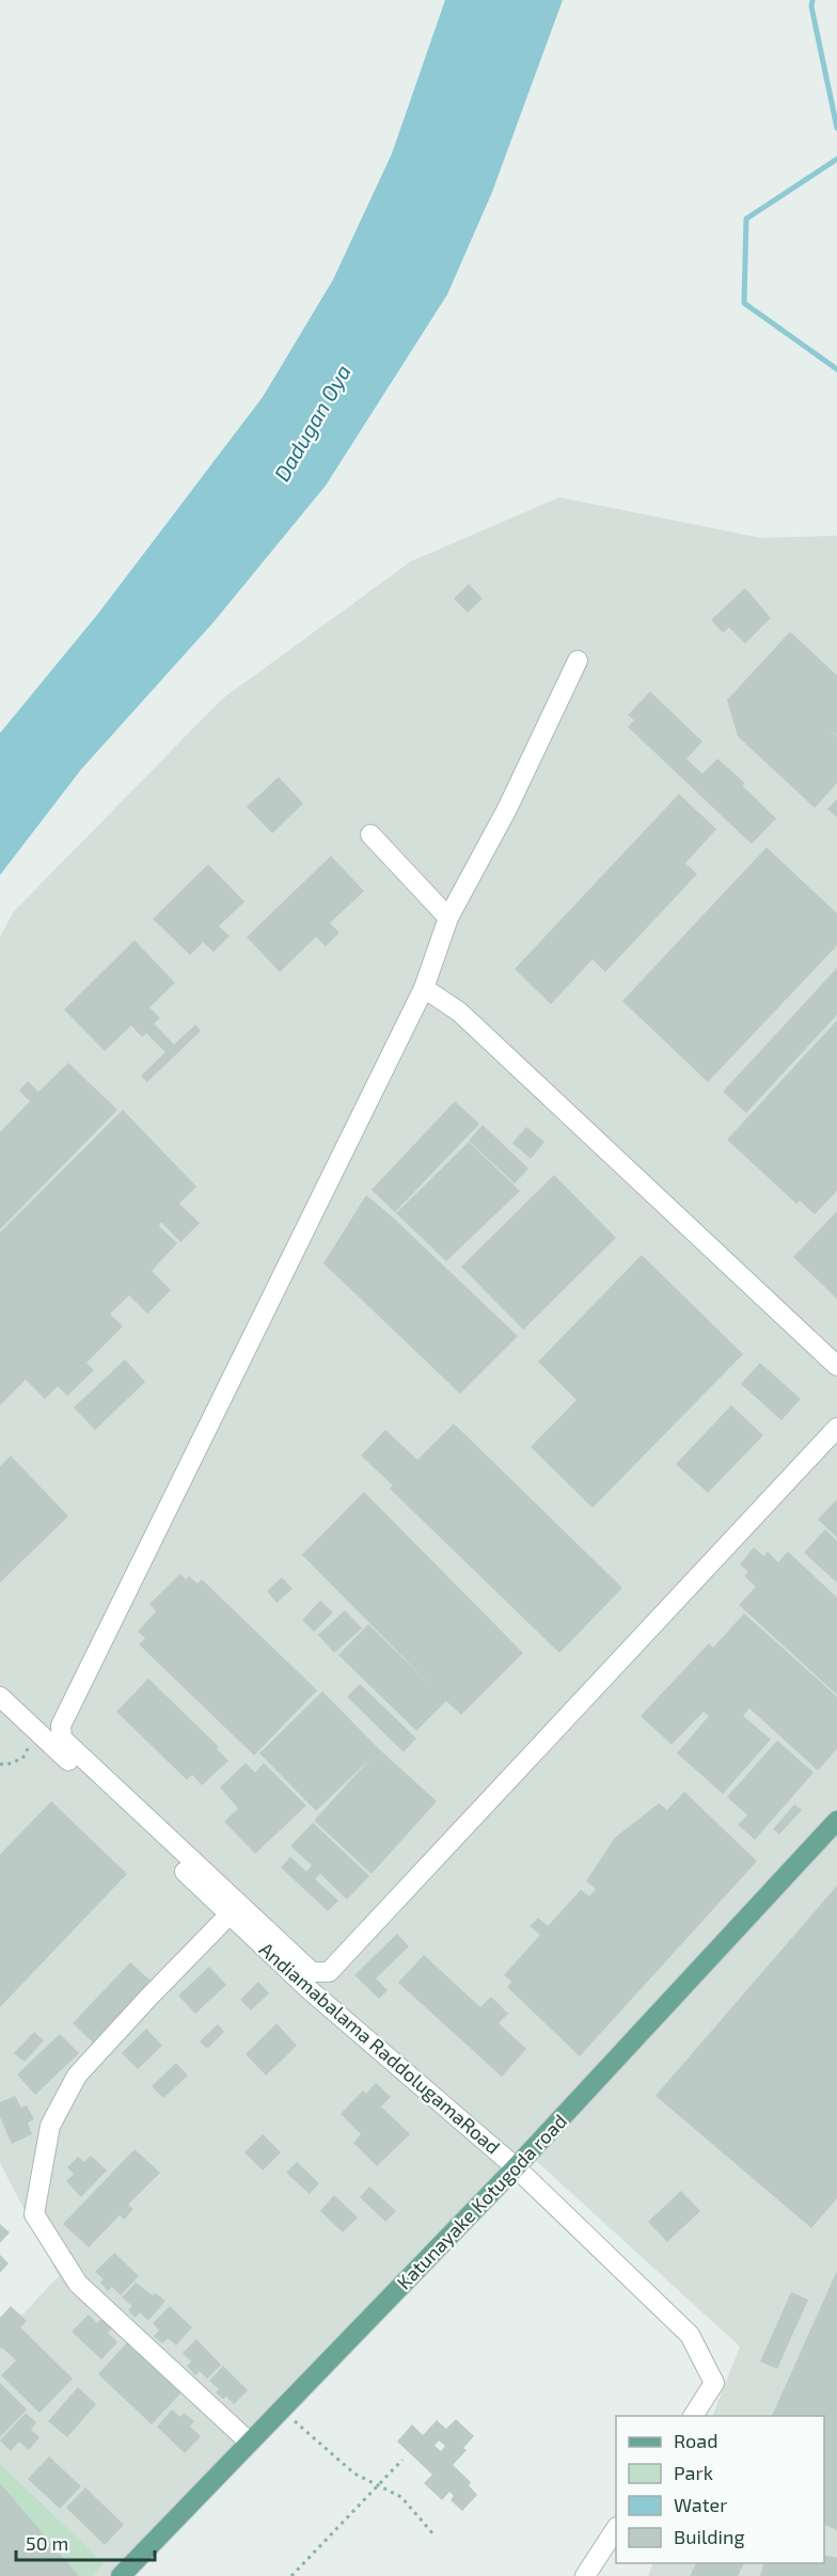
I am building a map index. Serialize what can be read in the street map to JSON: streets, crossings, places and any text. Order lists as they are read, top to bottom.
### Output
{
  "streets": {
    "main road": ["Katunayake Kotugoda road"],
    "street": ["Andiamabalama RaddolugamaRoad"]
  },
  "crossings": [
    ["Andiamabalama RaddolugamaRoad", "Katunayake Kotugoda road"]
  ],
  "water": ["Dadugan Oya"],
  "legend": [
    "Road",
    "Park",
    "Water",
    "Building"
  ],
  "scale_bar": "50 m"
}
